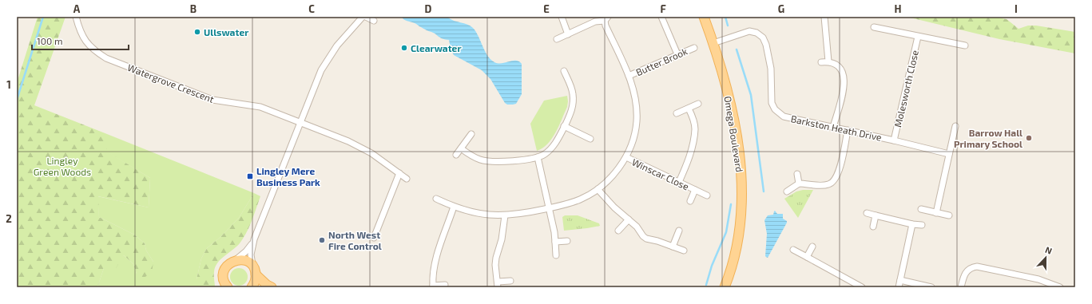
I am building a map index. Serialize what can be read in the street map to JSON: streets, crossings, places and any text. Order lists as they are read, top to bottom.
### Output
{
  "streets": {
    "main road": ["Omega Boulevard"],
    "street": [
      "Butter Brook",
      "Watergrove Crescent",
      "Molesworth Close",
      "Barkston Heath Drive",
      "Winscar Close"
    ]
  },
  "crossings": [
    ["Molesworth Close", "Barkston Heath Drive"],
    ["Barkston Heath Drive", "Omega Boulevard"]
  ],
  "parks": ["Lingley Green Woods"],
  "places": {
    "other": [
      "Ullswater",
      "Clearwater",
      "Barrow Hall Primary School",
      "North West Fire Control"
    ],
    "transit": ["Lingley Mere Business Park"]
  },
  "scale_bar": "100 m",
  "north": "top",
  "grid": {
    "columns": [
      "A",
      "B",
      "C",
      "D",
      "E",
      "F",
      "G",
      "H",
      "I"
    ],
    "rows": ["1", "2"]
  }
}
